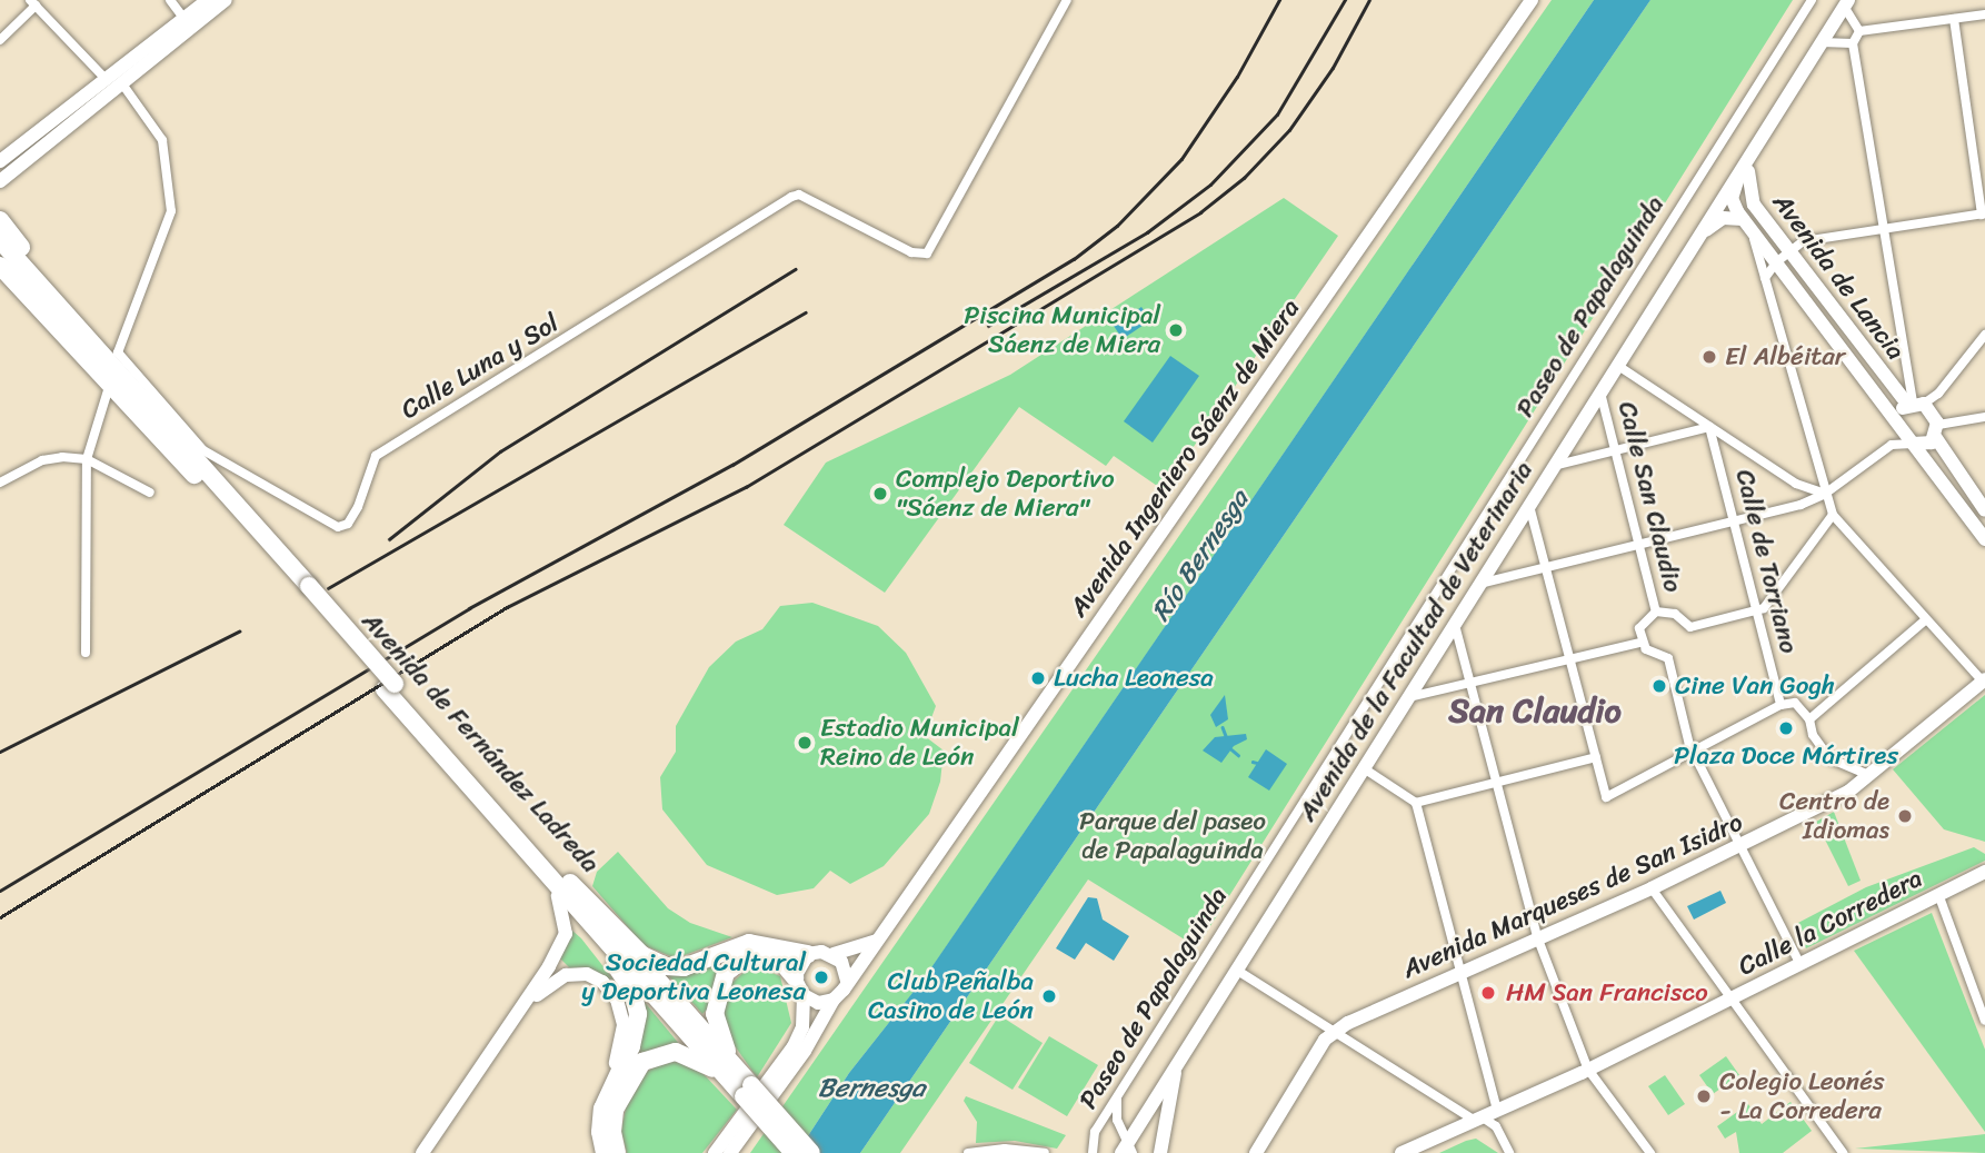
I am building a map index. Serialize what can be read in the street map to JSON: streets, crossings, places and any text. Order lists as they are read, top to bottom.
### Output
{
  "streets": {
    "highway": ["Avenida de Fernández Ladreda"],
    "main road": [
      "Avenida de Lancia",
      "Avenida Ingeniero Sáenz de Miera",
      "Avenida de la Facultad de Veterinaria",
      "Avenida Marqueses de San Isidro",
      "Calle la Corredera"
    ],
    "street": [
      "Paseo de Papalaguinda",
      "Calle Luna y Sol",
      "Calle San Claudio",
      "Calle de Torriano"
    ]
  },
  "crossings": [
    ["Avenida de Lancia", "Avenida de la Facultad de Veterinaria"],
    ["Paseo de Papalaguinda", "Avenida de la Facultad de Veterinaria"],
    ["Calle Luna y Sol", "Avenida de Fernández Ladreda"],
    ["Calle San Claudio", "Avenida de la Facultad de Veterinaria"]
  ],
  "districts": ["San Claudio"],
  "water": ["Río Bernesga", "Bernesga"],
  "parks": ["Parque del paseo de Papalaguinda"],
  "places": [
    "Piscina Municipal Sáenz de Miera",
    "El Albéitar",
    "Complejo Deportivo \"Sáenz de Miera\"",
    "Lucha Leonesa",
    "Cine Van Gogh",
    "Plaza Doce Mártires",
    "Estadio Municipal Reino de León",
    "Centro de Idiomas",
    "Sociedad Cultural y Deportiva Leonesa",
    "HM San Francisco",
    "Club Peñalba Casino de León",
    "Colegio Leonés - La Corredera"
  ]
}
